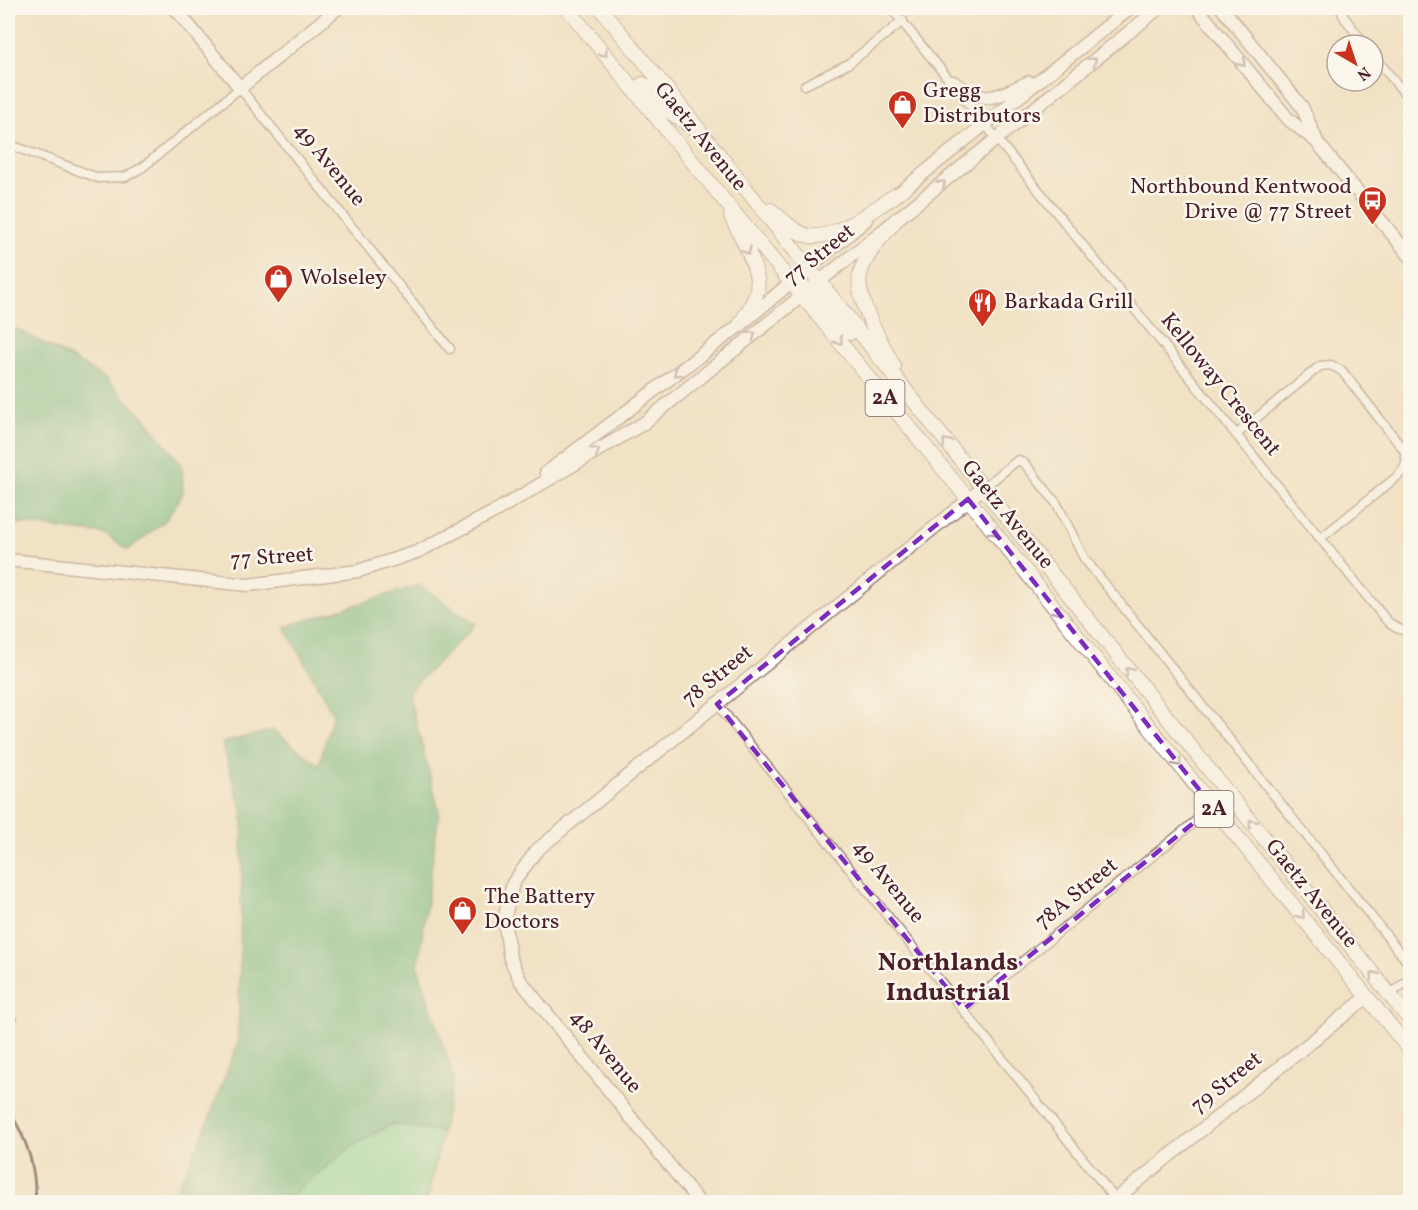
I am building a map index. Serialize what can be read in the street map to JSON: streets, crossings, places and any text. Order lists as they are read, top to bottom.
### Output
{
  "streets": {
    "main road": [
      "Gaetz Avenue",
      "49 Avenue",
      "77 Street",
      "2A",
      "78 Street",
      "48 Avenue",
      "79 Street"
    ],
    "street": ["Kelloway Crescent", "78A Street"]
  },
  "crossings": [
    ["Gaetz Avenue", "77 Street"],
    ["Gaetz Avenue", "78 Street"],
    ["Gaetz Avenue", "78A Street"],
    ["Gaetz Avenue", "79 Street"],
    ["49 Avenue", "78 Street"],
    ["49 Avenue", "78A Street"],
    ["49 Avenue", "79 Street"],
    ["77 Street", "Kelloway Crescent"],
    ["78 Street", "48 Avenue"]
  ],
  "districts": ["Northlands Industrial"],
  "places": {
    "shop": ["Gregg Distributors", "Wolseley", "The Battery Doctors"],
    "bus stop": ["Northbound Kentwood Drive @ 77 Street"],
    "restaurant": ["Barkada Grill"]
  },
  "north": "bottom right"
}
